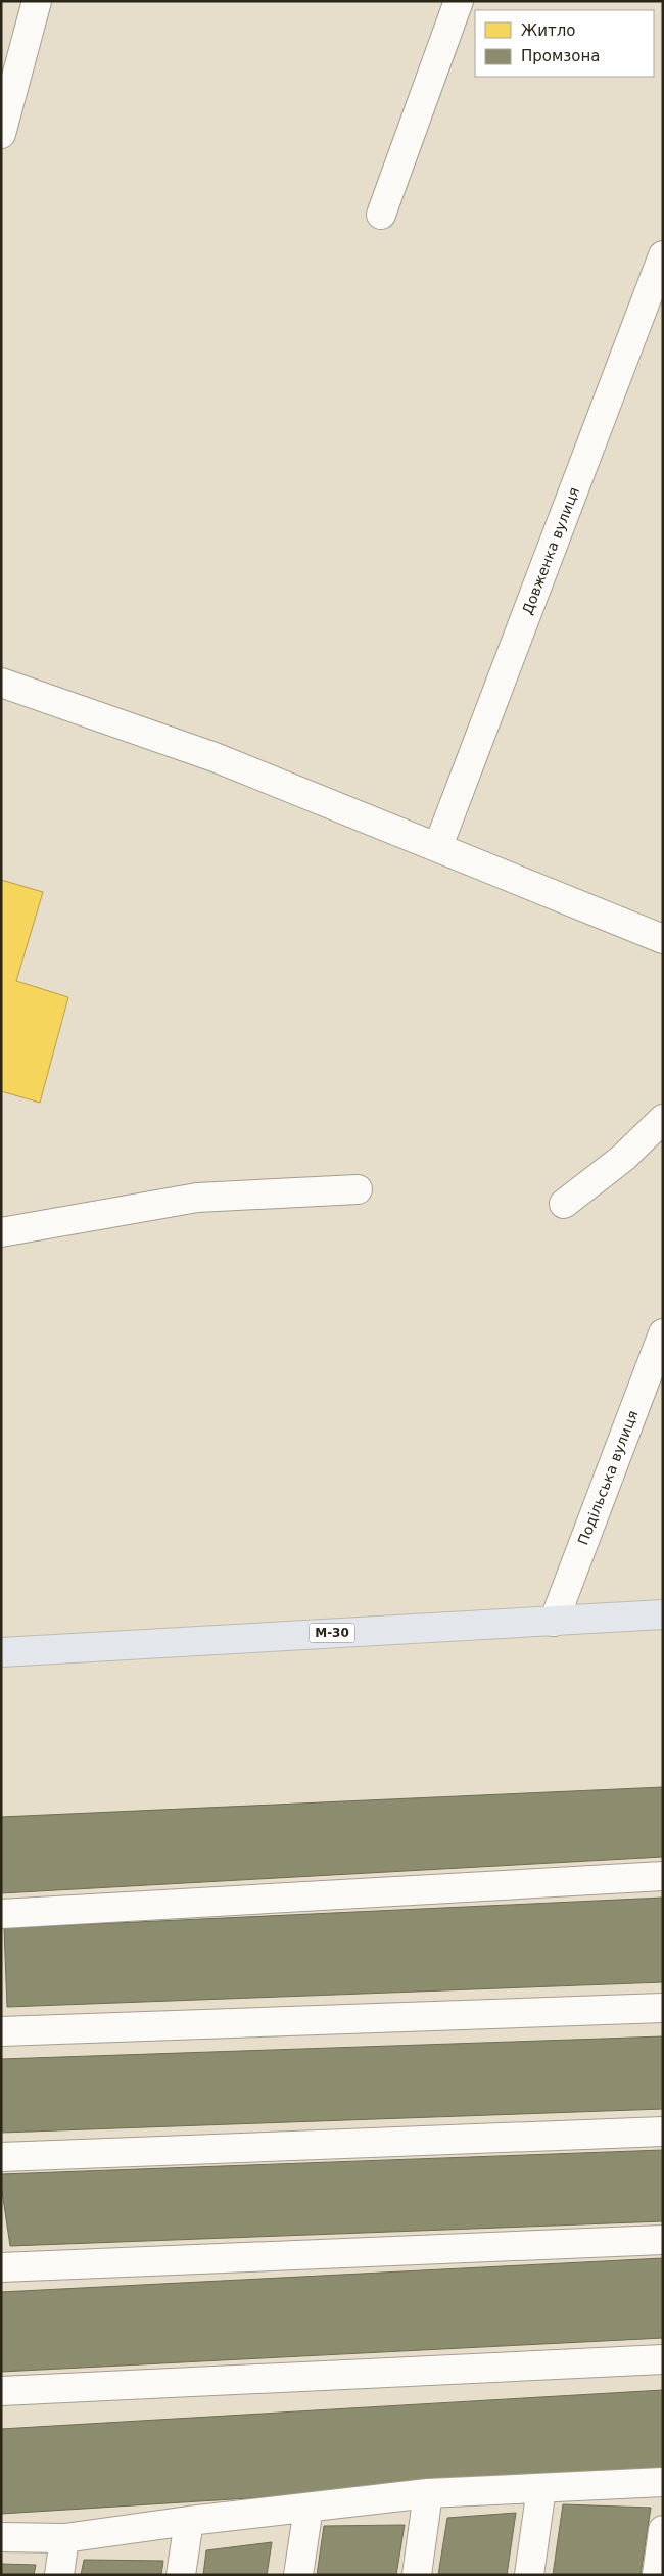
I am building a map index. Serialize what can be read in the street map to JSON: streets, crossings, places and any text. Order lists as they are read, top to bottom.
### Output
{
  "streets": {
    "highway": ["М-30"],
    "street": ["Довженка вулиця", "Подільська вулиця"]
  },
  "crossings": [
    ["Подільська вулиця", "М-30"]
  ],
  "legend": ["Житло", "Промзона"]
}
